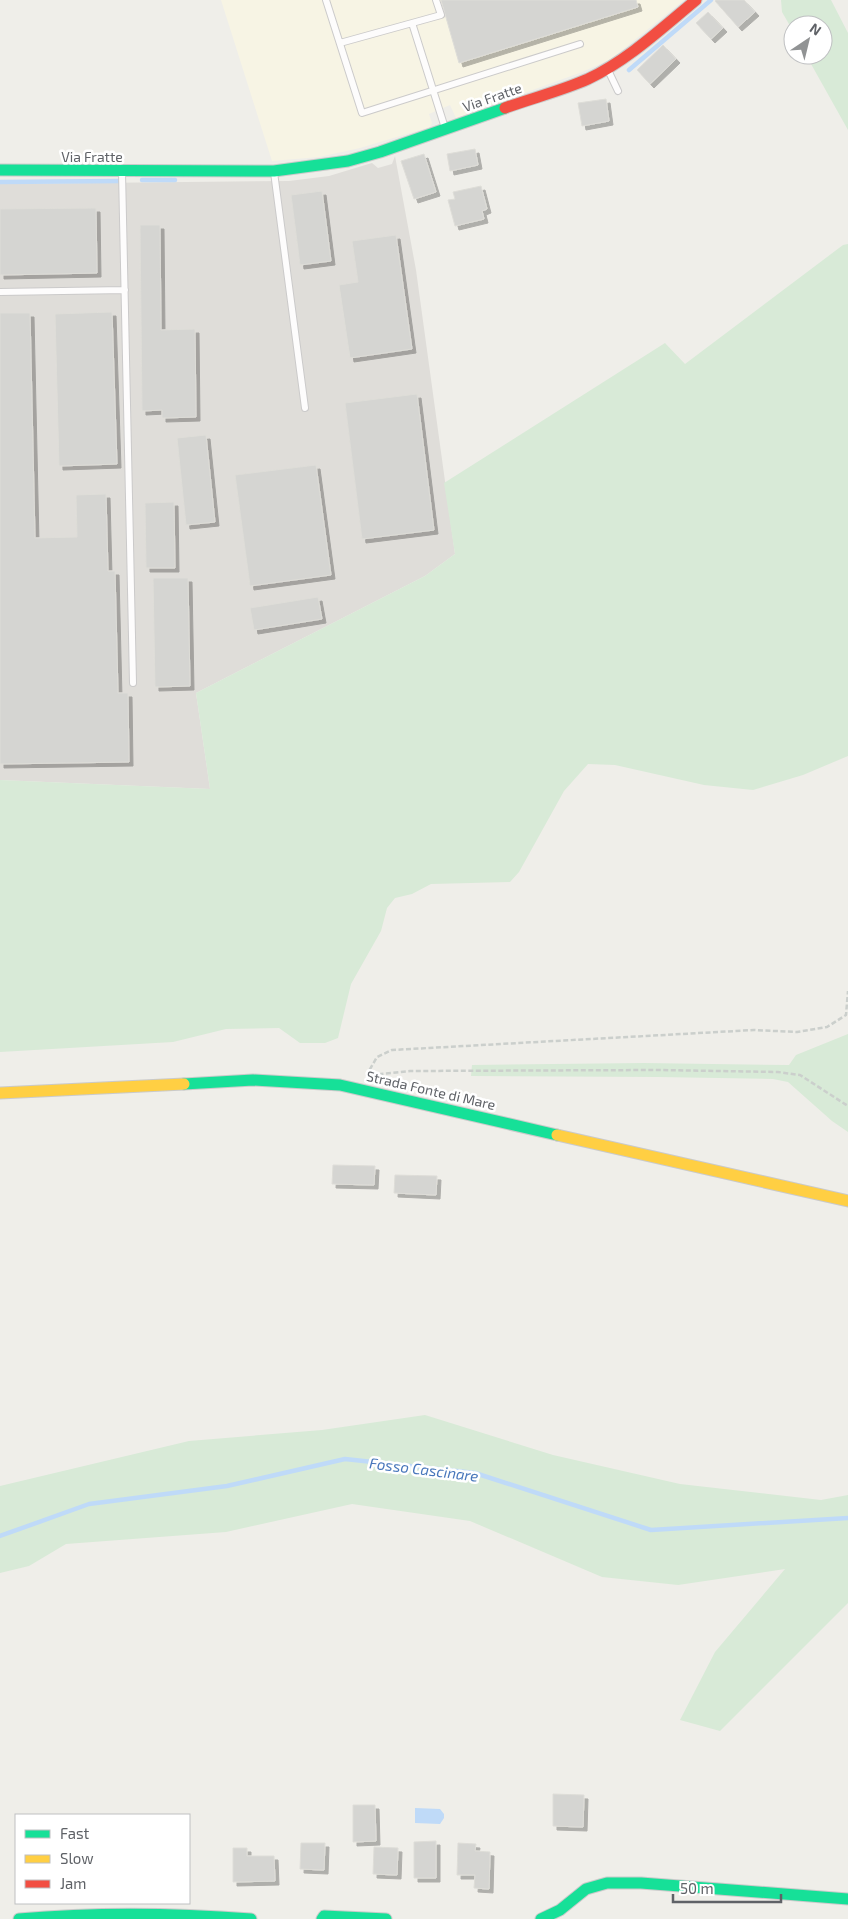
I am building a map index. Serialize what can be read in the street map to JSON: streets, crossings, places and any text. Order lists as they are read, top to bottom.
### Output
{
  "streets": {
    "street": ["Via Fratte", "Strada Fonte di Mare"]
  },
  "water": ["Fosso Cascinare"],
  "legend": ["Fast", "Slow", "Jam"],
  "scale_bar": "50 m",
  "north": "top right"
}
